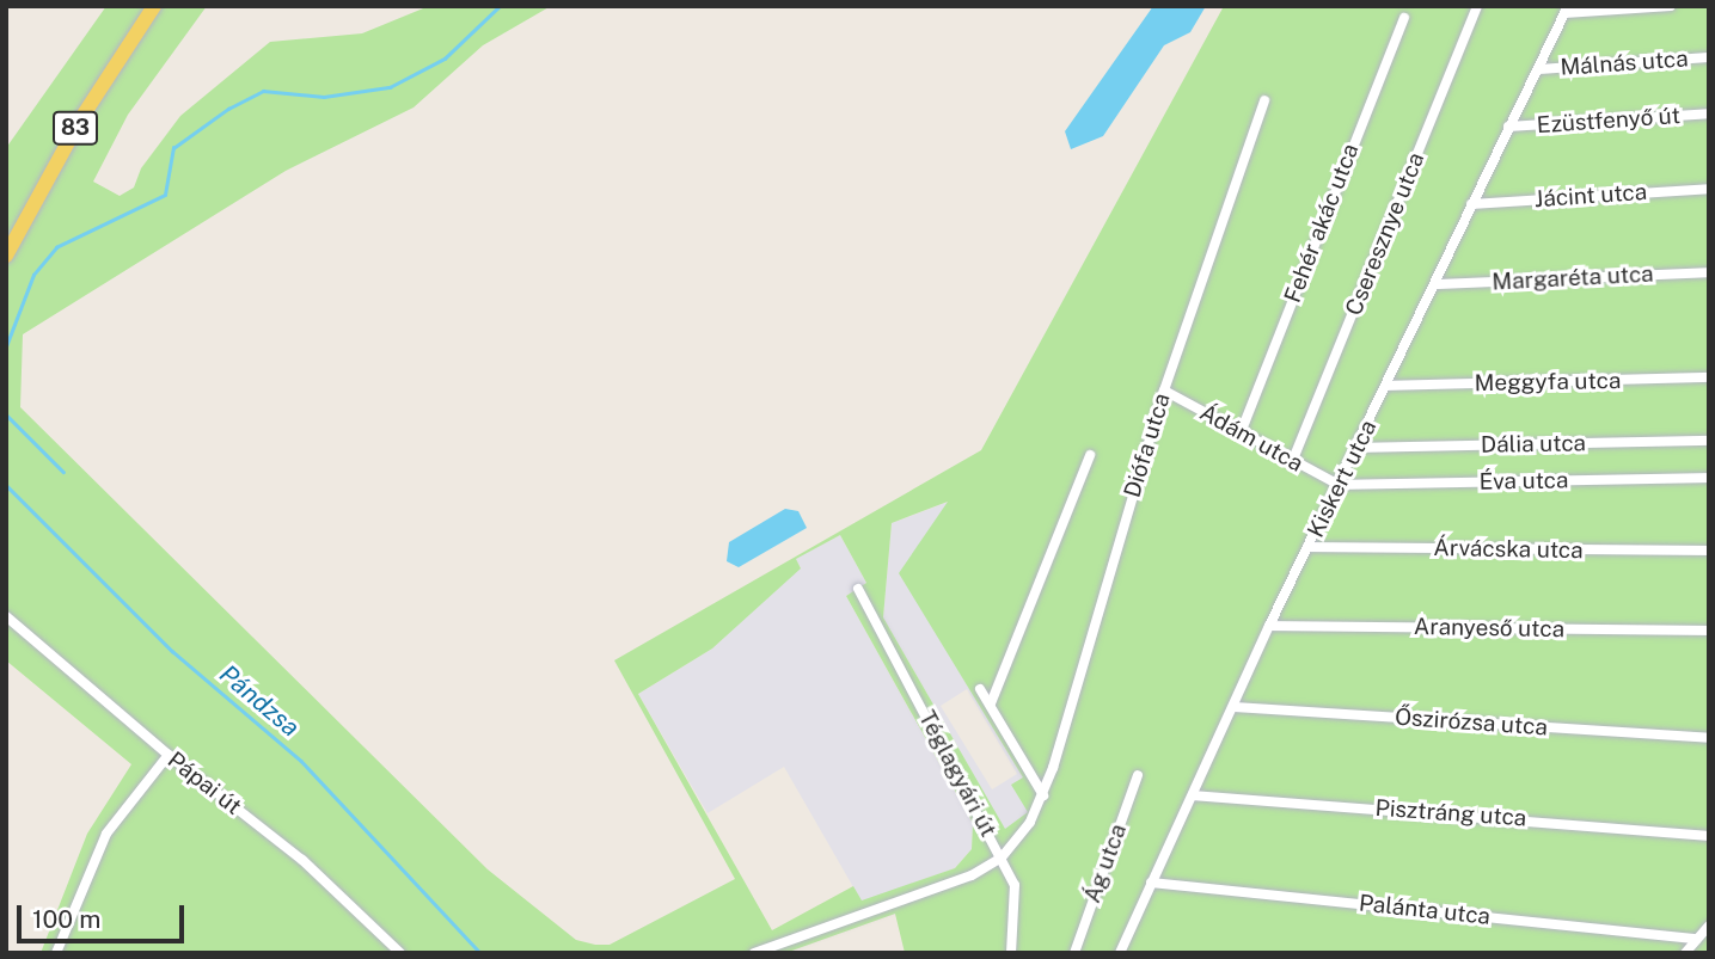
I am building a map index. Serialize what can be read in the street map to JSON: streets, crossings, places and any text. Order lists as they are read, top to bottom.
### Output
{
  "streets": {
    "main road": ["83"],
    "street": [
      "Málnás utca",
      "Ezüstfenyő út",
      "Jácint utca",
      "Fehér akác utca",
      "Cseresznye utca",
      "Margaréta utca",
      "Meggyfa utca",
      "Ádám utca",
      "Dália utca",
      "Diófa utca",
      "Kiskert utca",
      "Éva utca",
      "Árvácska utca",
      "Aranyeső utca",
      "Őszirózsa utca",
      "Téglagyári út",
      "Pápai út",
      "Pisztráng utca",
      "Ág utca",
      "Palánta utca"
    ]
  },
  "crossings": [
    ["Málnás utca", "Kiskert utca"],
    ["Ezüstfenyő út", "Kiskert utca"],
    ["Jácint utca", "Kiskert utca"],
    ["Fehér akác utca", "Ádám utca"],
    ["Cseresznye utca", "Ádám utca"],
    ["Margaréta utca", "Kiskert utca"],
    ["Meggyfa utca", "Kiskert utca"],
    ["Ádám utca", "Diófa utca"],
    ["Ádám utca", "Kiskert utca"],
    ["Ádám utca", "Éva utca"],
    ["Dália utca", "Kiskert utca"],
    ["Diófa utca", "Téglagyári út"],
    ["Kiskert utca", "Éva utca"],
    ["Kiskert utca", "Árvácska utca"],
    ["Kiskert utca", "Aranyeső utca"],
    ["Kiskert utca", "Őszirózsa utca"],
    ["Kiskert utca", "Pisztráng utca"],
    ["Kiskert utca", "Palánta utca"]
  ],
  "water": ["Pándzsa"],
  "scale_bar": "100 m"
}
